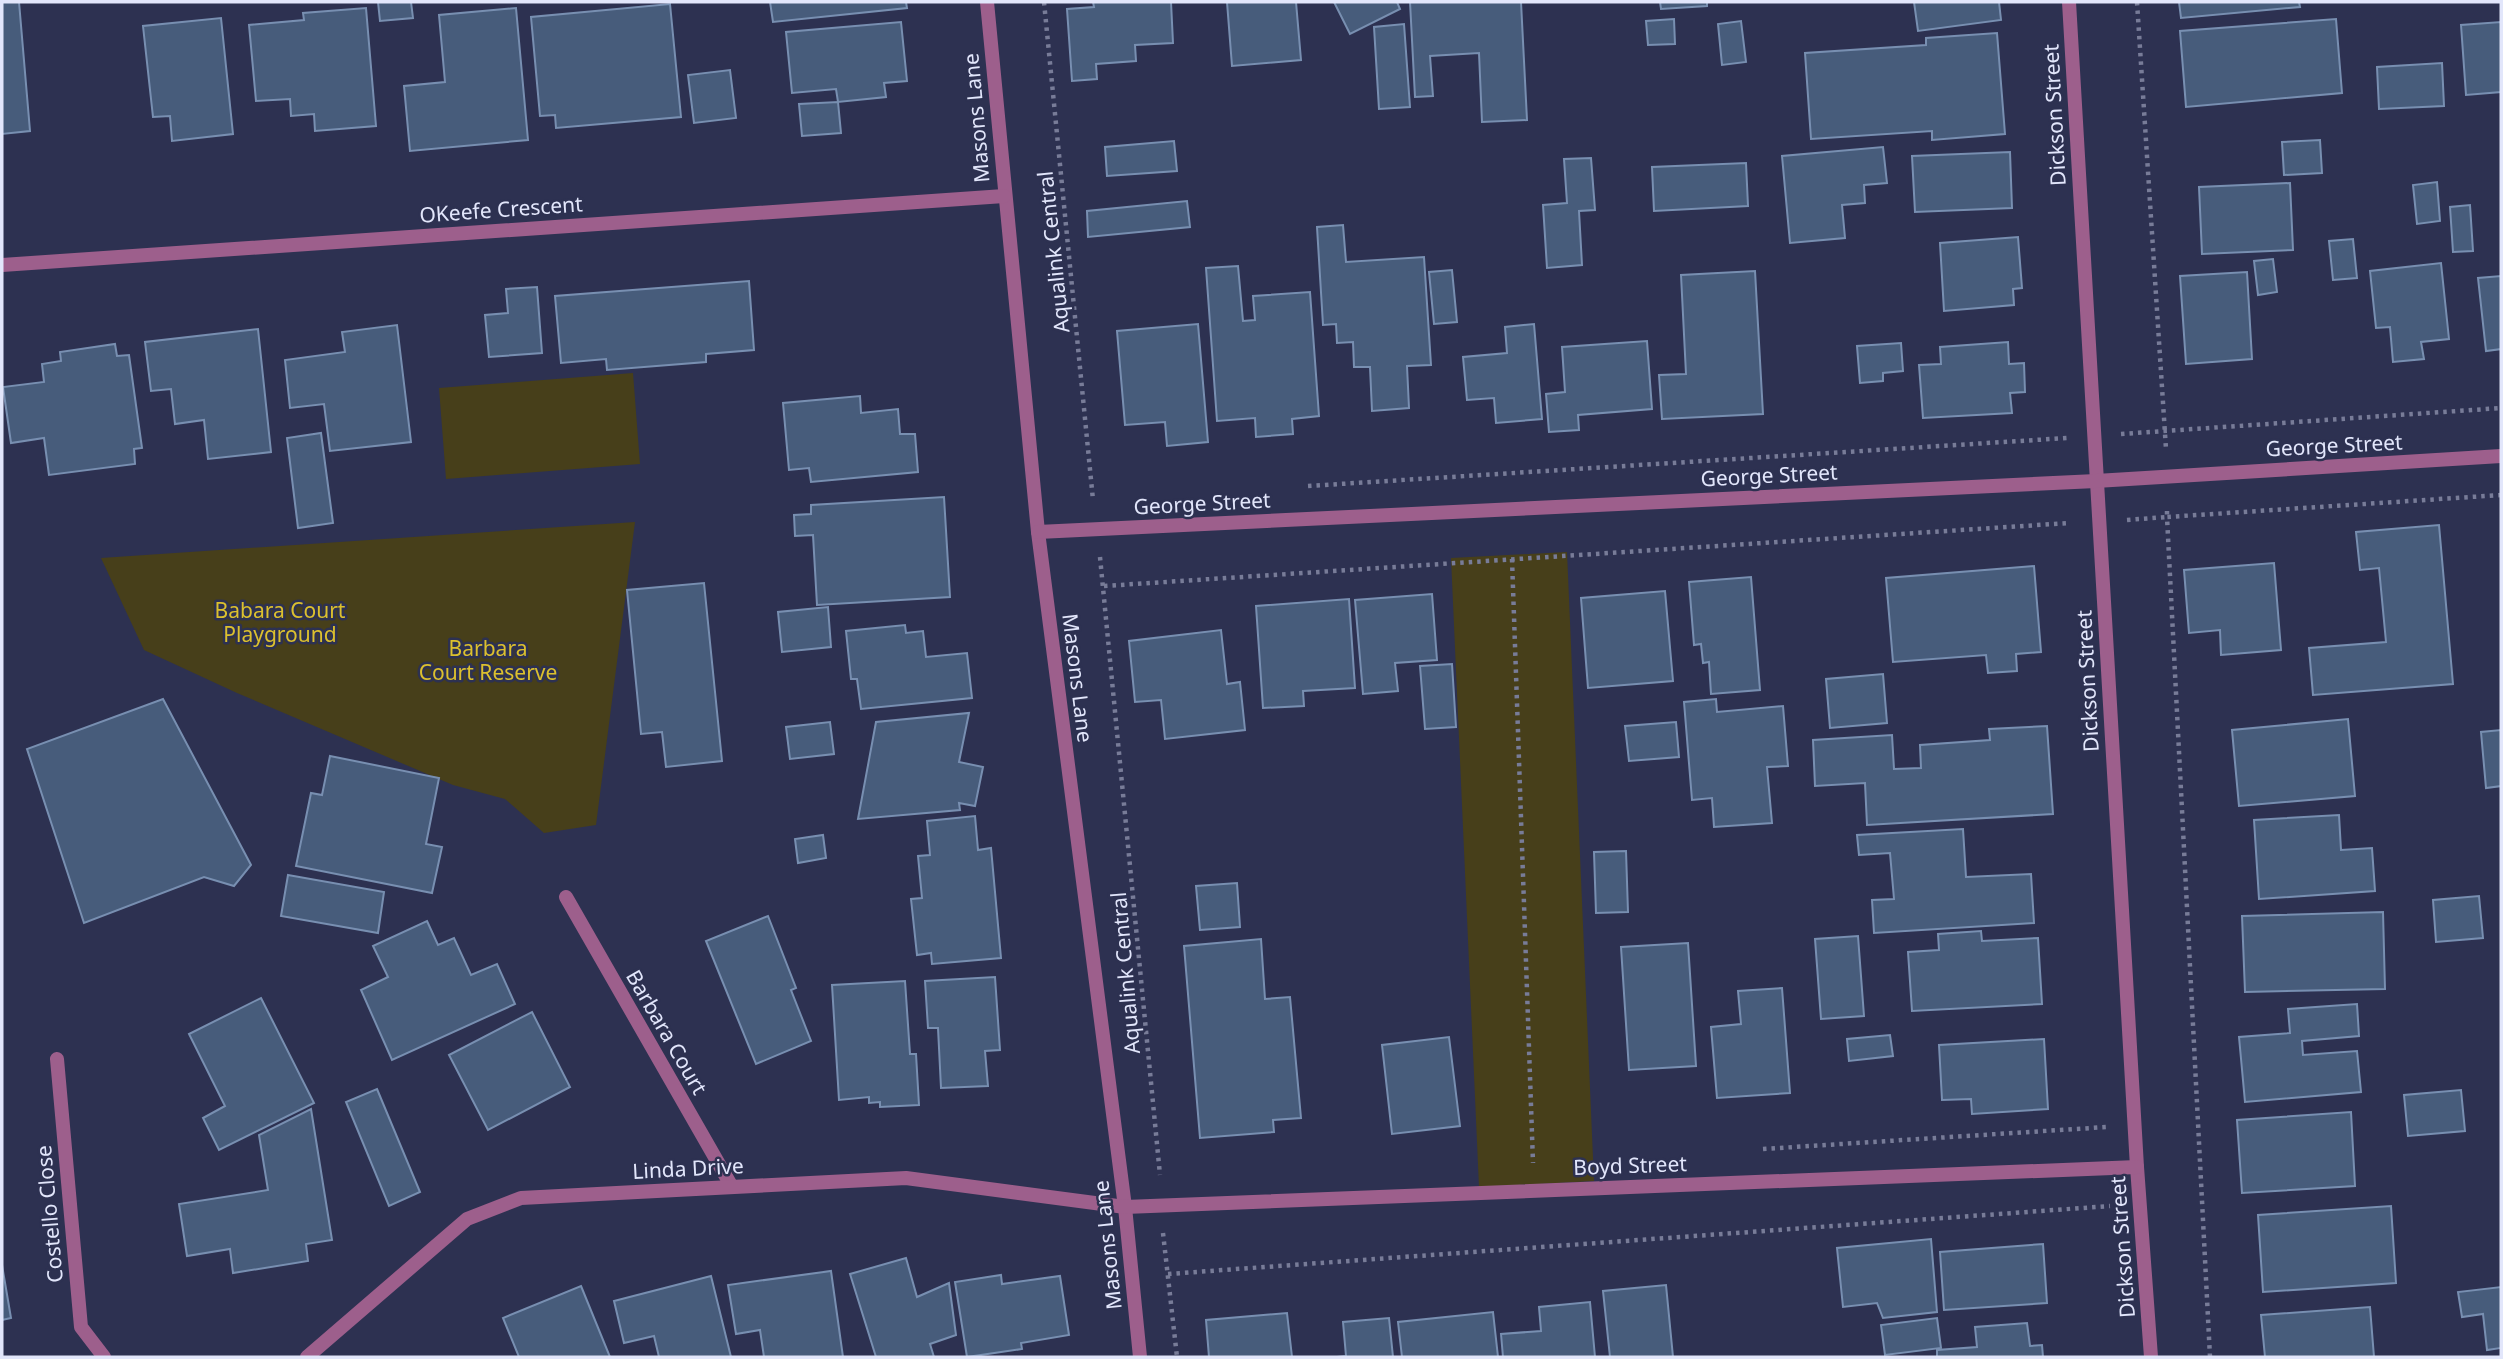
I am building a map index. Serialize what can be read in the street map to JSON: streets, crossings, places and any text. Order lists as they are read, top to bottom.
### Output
{
  "streets": {
    "street": [
      "Dickson Street",
      "Masons Lane",
      "OKeefe Crescent",
      "George Street",
      "Barbara Court",
      "Boyd Street",
      "Linda Drive",
      "Costello Close"
    ],
    "path": ["Aqualink Central"]
  },
  "crossings": [
    ["Dickson Street", "George Street"],
    ["Dickson Street", "Boyd Street"],
    ["Masons Lane", "OKeefe Crescent"],
    ["Masons Lane", "George Street"],
    ["Masons Lane", "Boyd Street"],
    ["Masons Lane", "Linda Drive"],
    ["Aqualink Central", "Boyd Street"],
    ["Barbara Court", "Linda Drive"],
    ["Boyd Street", "Linda Drive"]
  ],
  "parks": ["Babara Court Playground", "Barbara Court Reserve"]
}
